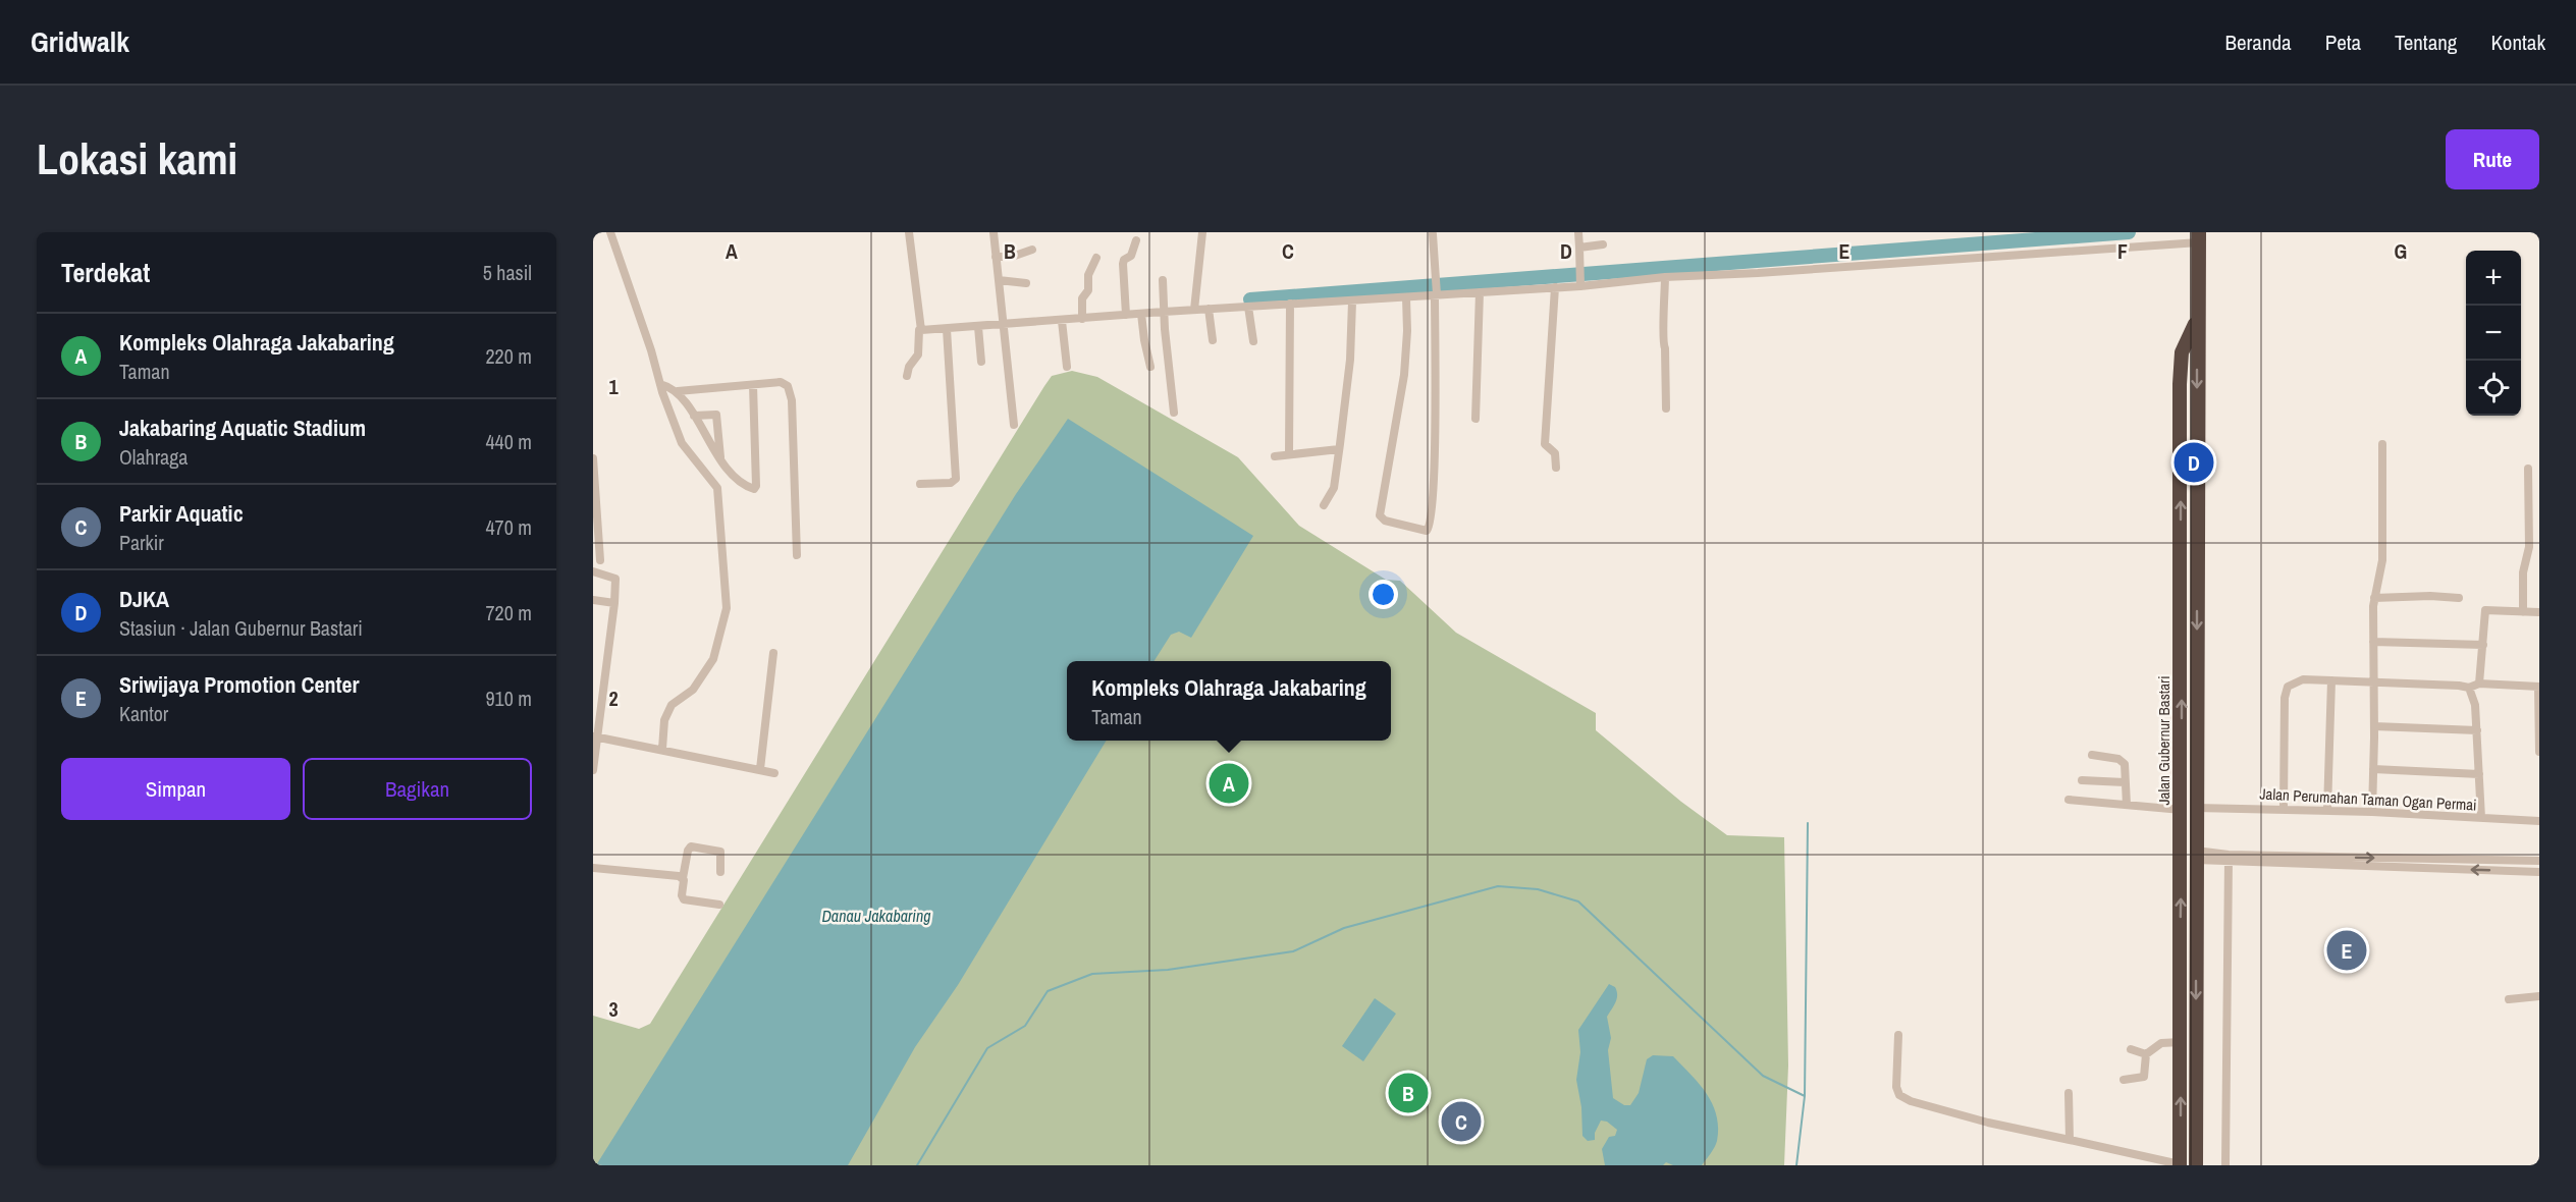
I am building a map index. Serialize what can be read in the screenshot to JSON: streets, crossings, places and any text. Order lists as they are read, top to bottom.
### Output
{
  "streets": {
    "highway": ["Jalan Gubernur Bastari"],
    "street": ["Jalan Perumahan Taman Ogan Permai"]
  },
  "crossings": [
    ["Jalan Gubernur Bastari", "Jalan Perumahan Taman Ogan Permai"]
  ],
  "water": ["Danau Jakabaring"],
  "page": {
    "header": "Gridwalk",
    "nav": [
      "Beranda",
      "Peta",
      "Tentang",
      "Kontak"
    ],
    "buttons": [
      "Rute",
      ["Simpan", "Bagikan"]
    ],
    "title": "Lokasi kami",
    "heading": ["Terdekat", "5 hasil"],
    "map_buttons": ["+", "−"],
    "list": [
      {
        "mark": "A",
        "name": "Kompleks Olahraga Jakabaring",
        "note": "Taman",
        "value": "220 m"
      },
      {
        "mark": "B",
        "name": "Jakabaring Aquatic Stadium",
        "note": "Olahraga",
        "value": "440 m"
      },
      {
        "mark": "C",
        "name": "Parkir Aquatic",
        "note": "Parkir",
        "value": "470 m"
      },
      {
        "mark": "D",
        "name": "DJKA",
        "note": "Stasiun · Jalan Gubernur Bastari",
        "value": "720 m"
      },
      {
        "mark": "E",
        "name": "Sriwijaya Promotion Center",
        "note": "Kantor",
        "value": "910 m"
      }
    ],
    "pins": [
      "D",
      "A",
      "E",
      "B",
      "C"
    ],
    "popup": ["Kompleks Olahraga Jakabaring", "Taman"]
  },
  "grid": {
    "columns": [
      "A",
      "B",
      "C",
      "D",
      "E",
      "F",
      "G"
    ],
    "rows": ["1", "2", "3"]
  }
}
